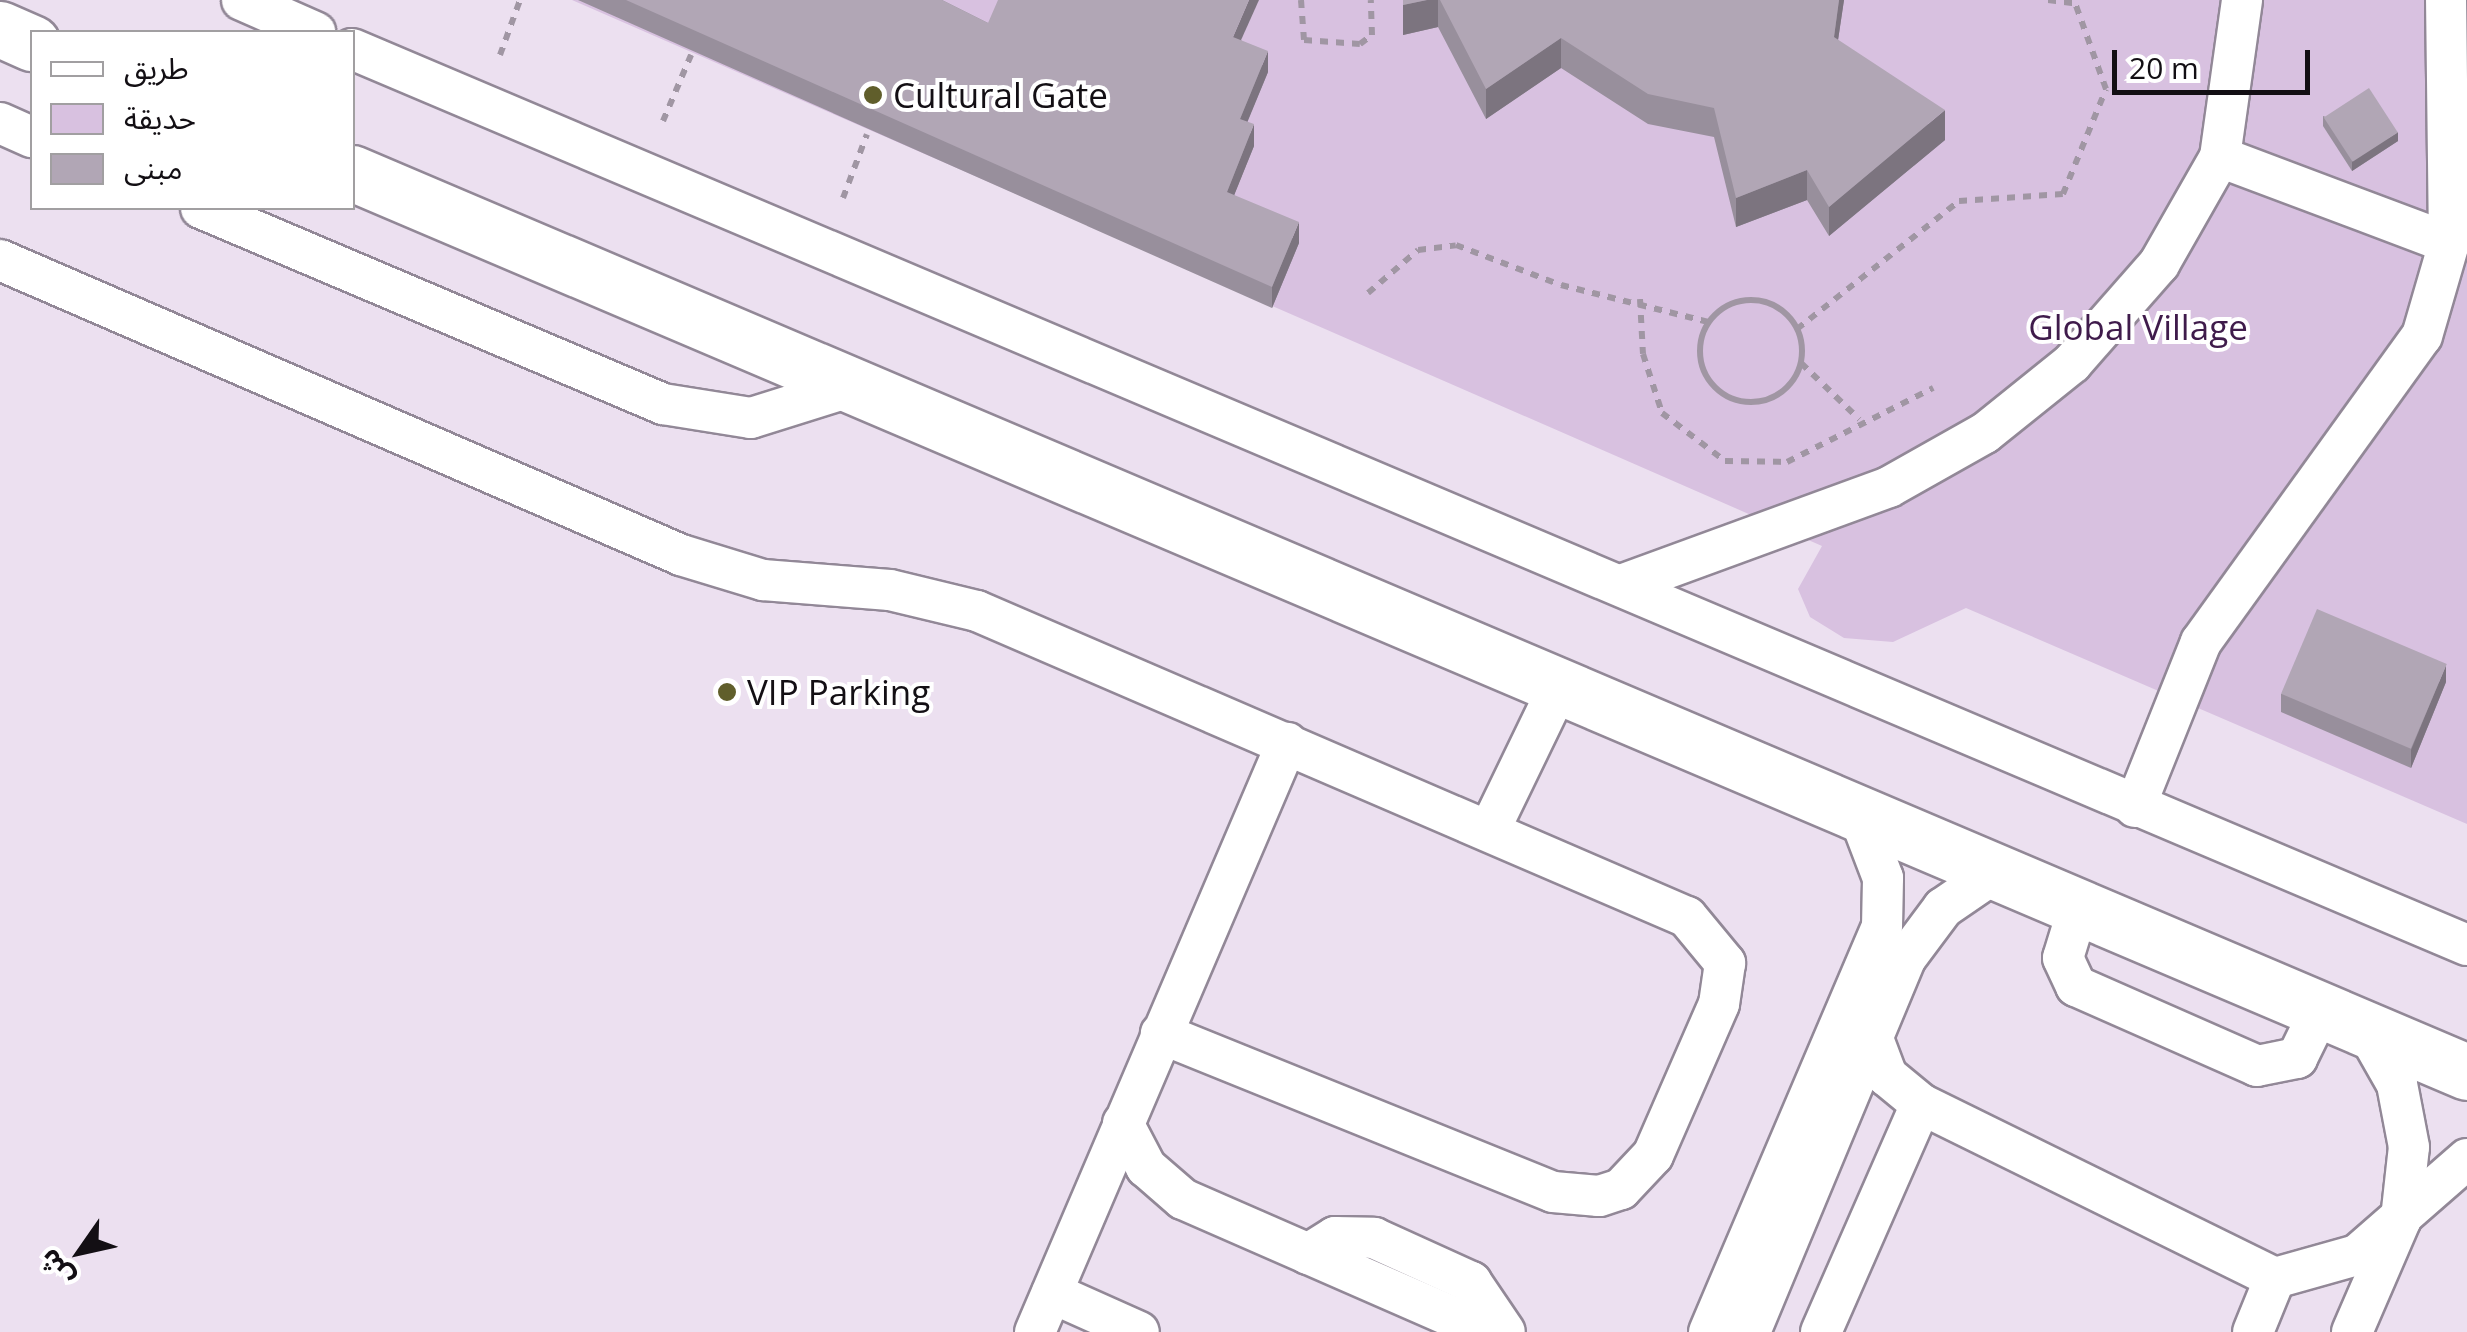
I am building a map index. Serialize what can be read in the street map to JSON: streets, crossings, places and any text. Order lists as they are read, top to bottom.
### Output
{
  "parks": ["Global Village"],
  "places": ["Cultural Gate", "VIP Parking"],
  "legend": ["طريق", "حديقة", "مبنى"],
  "scale_bar": "20 m",
  "north": "bottom left"
}
